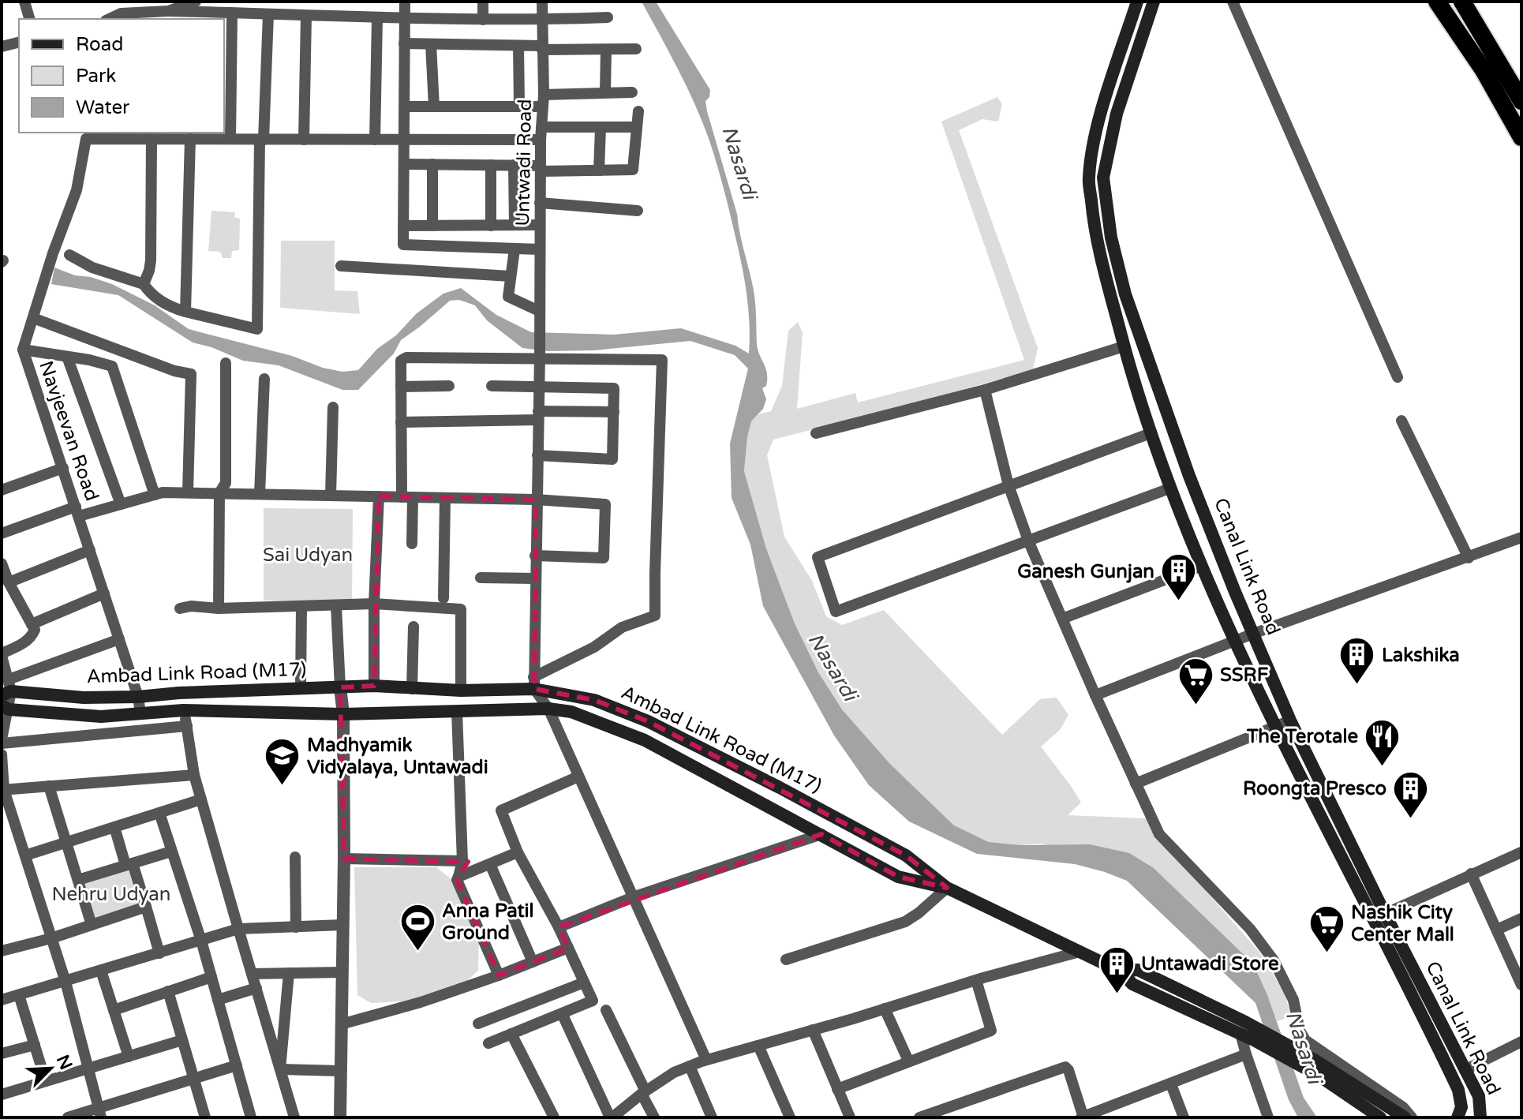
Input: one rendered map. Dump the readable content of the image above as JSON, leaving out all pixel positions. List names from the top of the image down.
{
  "streets": {
    "main road": ["Canal Link Road", "Ambad Link Road (M17)"],
    "street": ["Untwadi Road", "Navjeevan Road"]
  },
  "crossings": [
    ["Untwadi Road", "Navjeevan Road"],
    ["Untwadi Road", "Ambad Link Road (M17)"],
    ["Navjeevan Road", "Ambad Link Road (M17)"]
  ],
  "water": ["Nasardi"],
  "parks": ["Sai Udyan", "Nehru Udyan"],
  "places": {
    "building": [
      "Ganesh Gunjan",
      "Lakshika",
      "Roongta Presco",
      "Untawadi Store"
    ],
    "supermarket": ["SSRF", "Nashik City Center Mall"],
    "restaurant": ["The Terotale"],
    "school or university": ["Madhyamik Vidyalaya, Untawadi"],
    "sports": ["Anna Patil Ground"]
  },
  "legend": ["Road", "Park", "Water"],
  "north": "top right"
}
